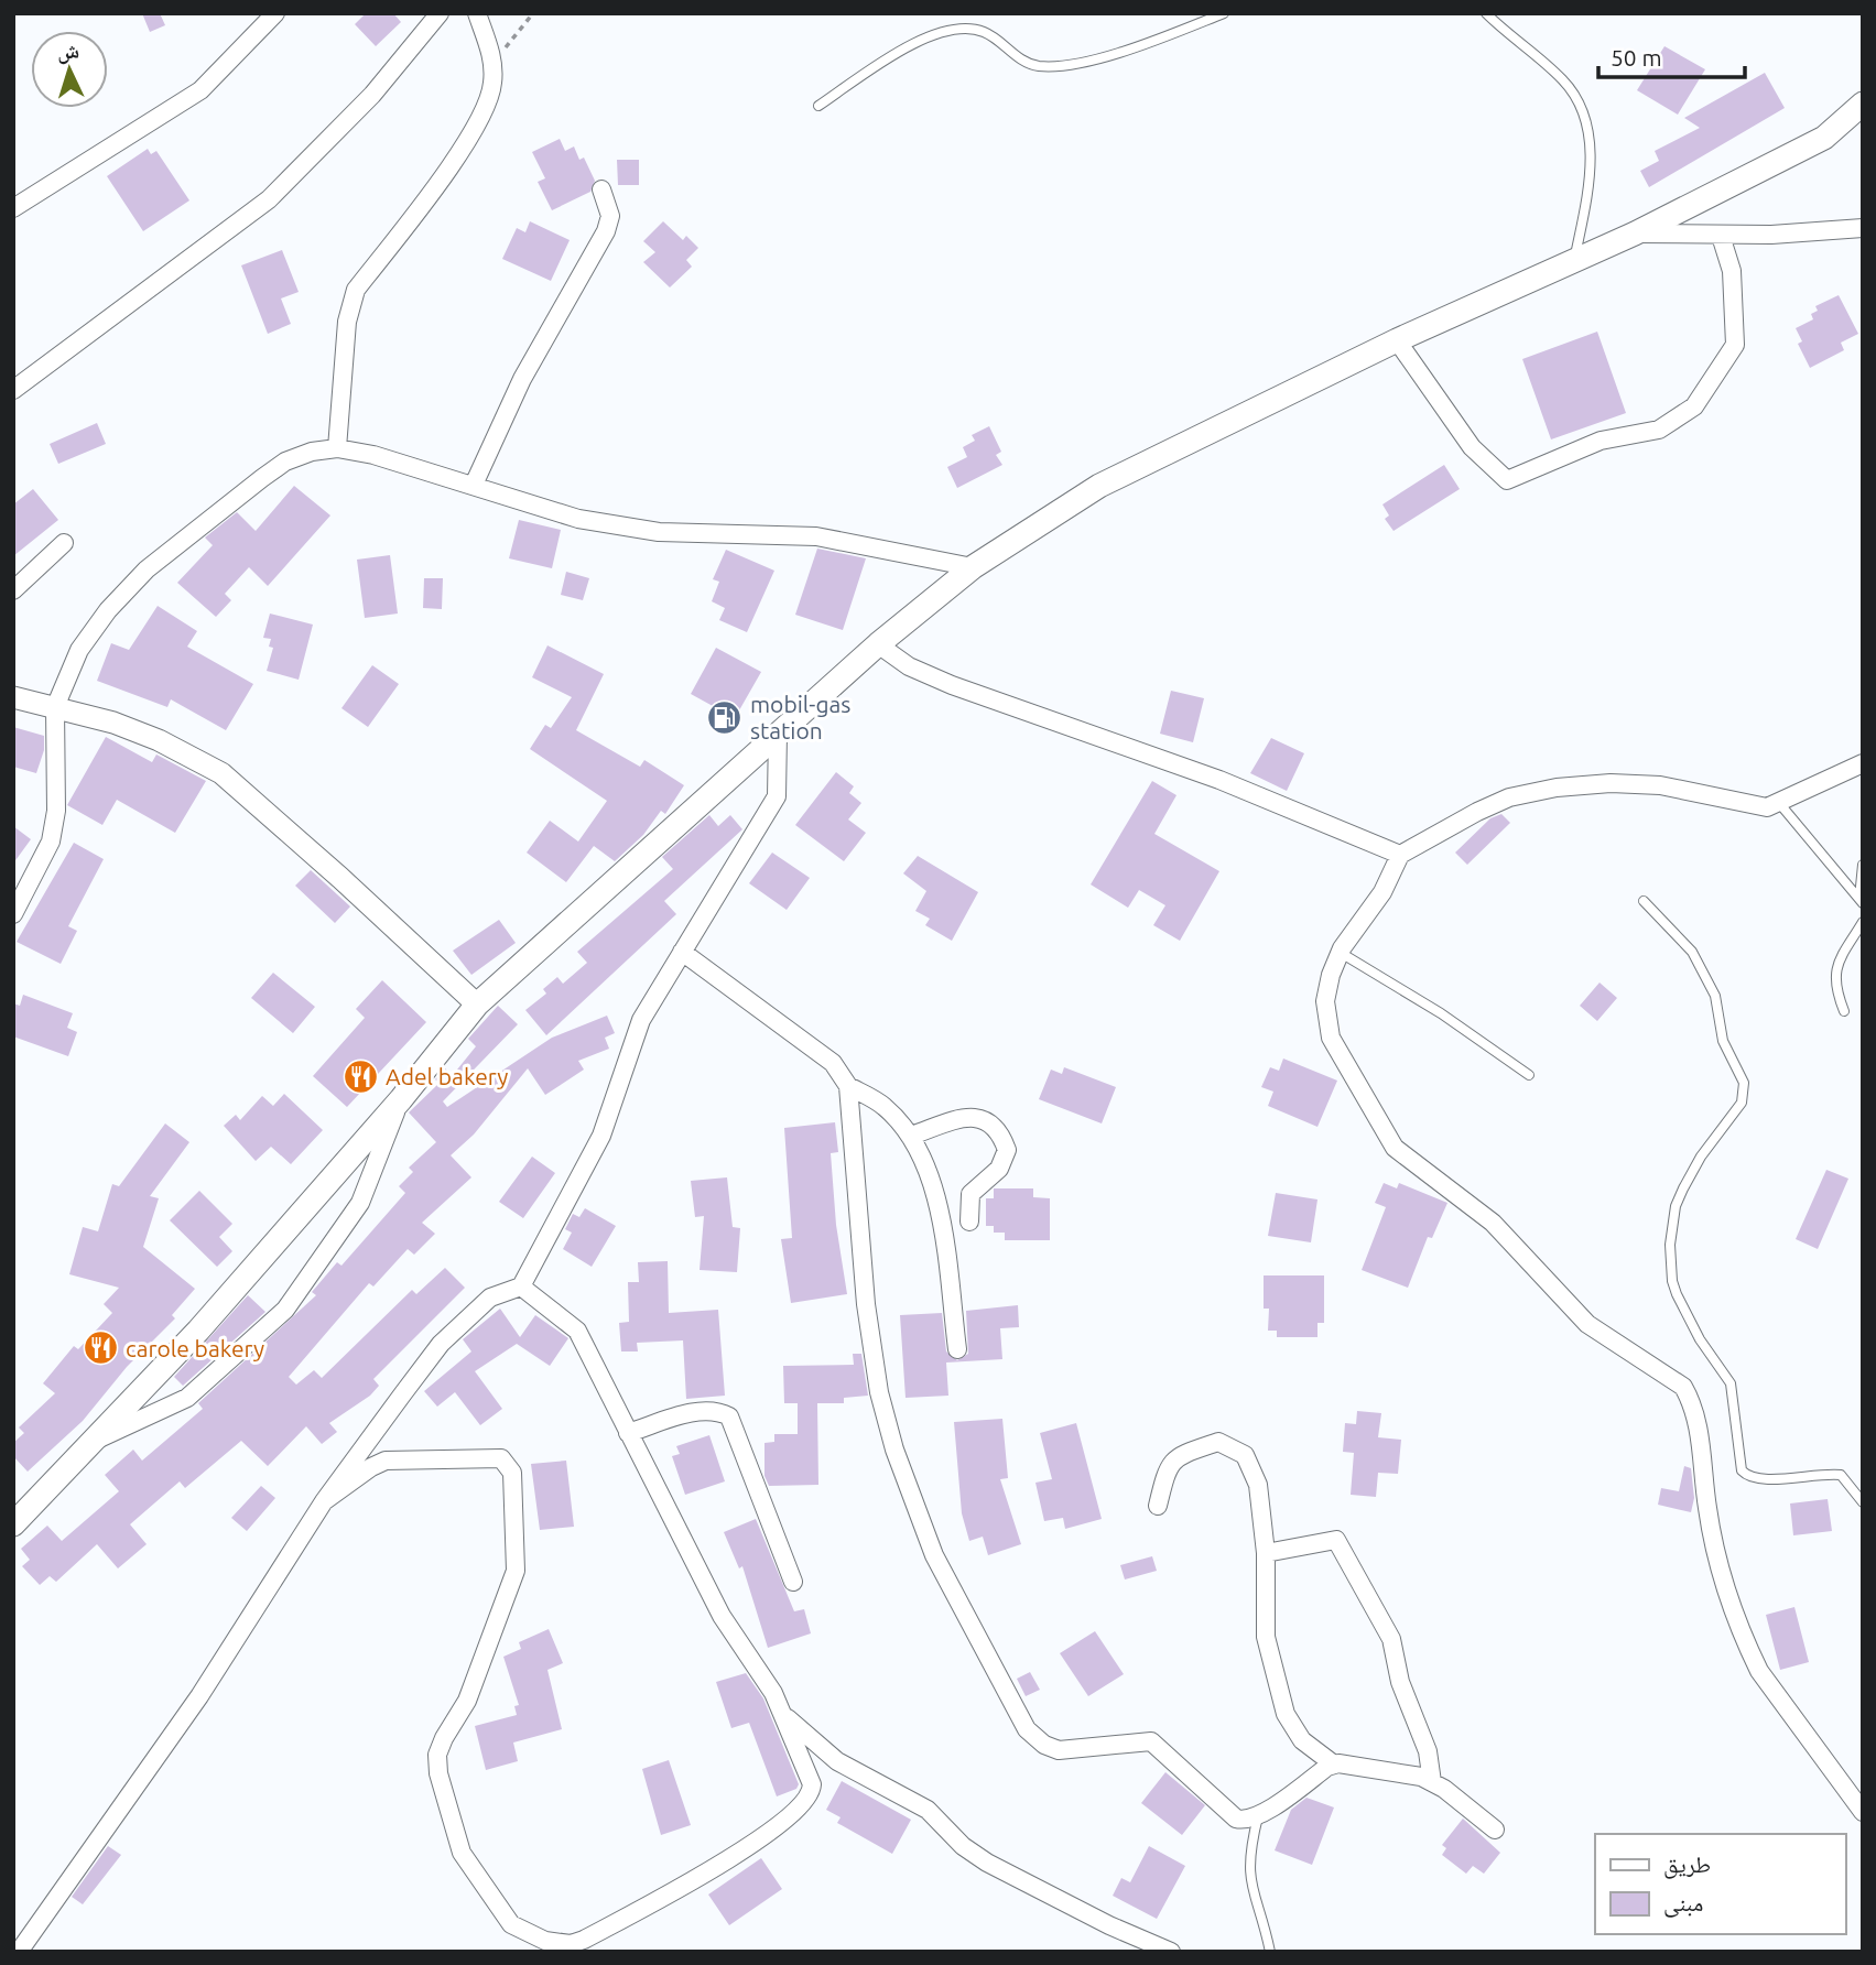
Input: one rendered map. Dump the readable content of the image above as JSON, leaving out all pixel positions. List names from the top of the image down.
{
  "places": {
    "fuel station": ["mobil-gas station"],
    "restaurant": ["Adel bakery", "carole bakery"]
  },
  "legend": ["طريق", "مبنى"],
  "scale_bar": "50 m",
  "north": "top"
}
